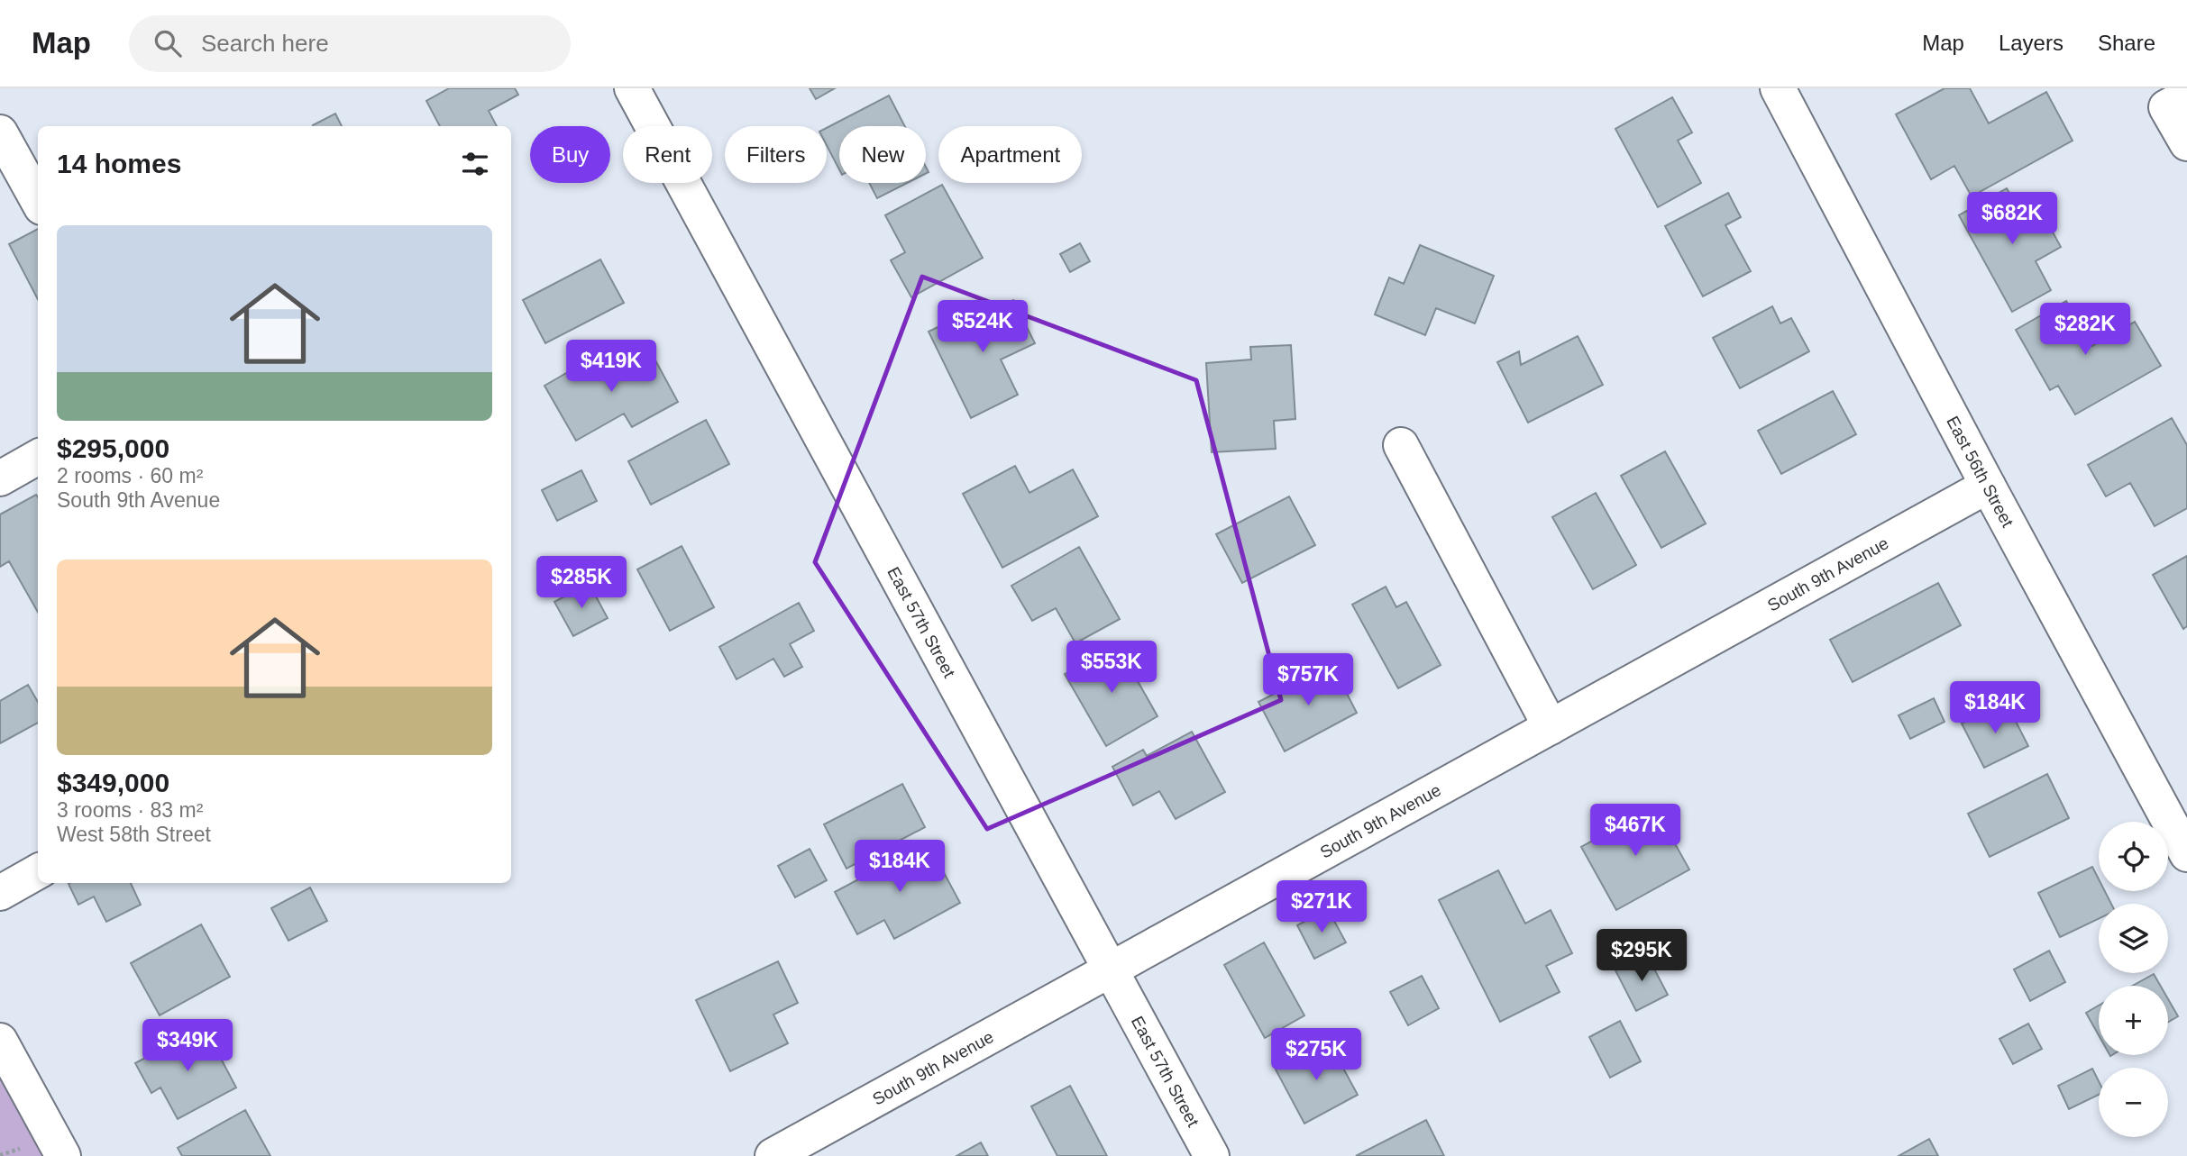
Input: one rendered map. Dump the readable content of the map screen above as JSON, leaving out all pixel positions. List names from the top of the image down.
{
  "streets": {
    "street": ["East 56th Street", "South 9th Avenue", "East 57th Street"]
  },
  "crossings": [
    ["East 56th Street", "South 9th Avenue"],
    ["South 9th Avenue", "East 57th Street"]
  ],
  "page": {
    "header": "Map",
    "search": "Search here",
    "nav": ["Map", "Layers", "Share"],
    "chip": [
      "Buy",
      "Rent",
      "Filters",
      "New",
      "Apartment"
    ],
    "heading": "14 homes",
    "price": [
      "$682K",
      "$524K",
      "$282K",
      "$419K",
      "$285K",
      "$553K",
      "$757K",
      "$184K",
      "$467K",
      "$184K",
      "$271K",
      "$295K",
      "$349K",
      "$275K"
    ],
    "list": [
      {
        "name": "$295,000",
        "note": "2 rooms · 60 m² · South 9th Avenue"
      },
      {
        "name": "$349,000",
        "note": "3 rooms · 83 m² · West 58th Street"
      }
    ],
    "map_buttons": ["+", "−"]
  }
}
